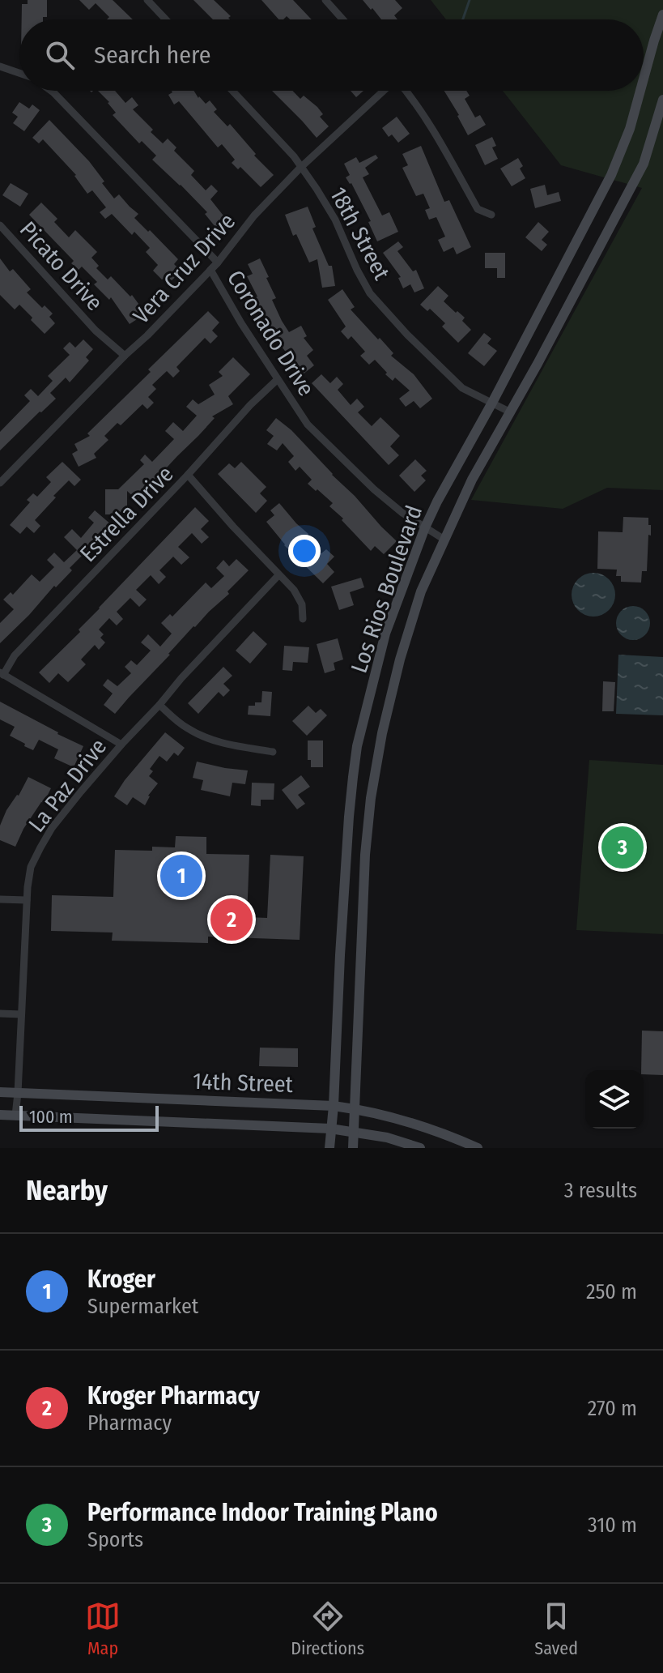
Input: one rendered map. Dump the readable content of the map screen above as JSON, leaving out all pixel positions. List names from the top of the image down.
{
  "streets": {
    "main road": ["Los Rios Boulevard", "14th Street"],
    "street": [
      "18th Street",
      "Picato Drive",
      "Vera Cruz Drive",
      "Coronado Drive",
      "Estrella Drive",
      "La Paz Drive"
    ]
  },
  "crossings": [
    ["18th Street", "Vera Cruz Drive"],
    ["18th Street", "Los Rios Boulevard"],
    ["Picato Drive", "Vera Cruz Drive"],
    ["Vera Cruz Drive", "Coronado Drive"],
    ["Coronado Drive", "Estrella Drive"],
    ["Coronado Drive", "Los Rios Boulevard"],
    ["Los Rios Boulevard", "14th Street"],
    ["La Paz Drive", "14th Street"]
  ],
  "scale_bar": "100 m",
  "page": {
    "search": "Search here",
    "pins": ["3", "1", "2"],
    "scale": "100 m",
    "heading": ["Nearby", "3 results"],
    "list": [
      {
        "mark": "1",
        "name": "Kroger",
        "note": "Supermarket",
        "value": "250 m"
      },
      {
        "mark": "2",
        "name": "Kroger Pharmacy",
        "note": "Pharmacy",
        "value": "270 m"
      },
      {
        "mark": "3",
        "name": "Performance Indoor Training Plano",
        "note": "Sports",
        "value": "310 m"
      }
    ],
    "nav": ["Map", "Directions", "Saved"]
  }
}
